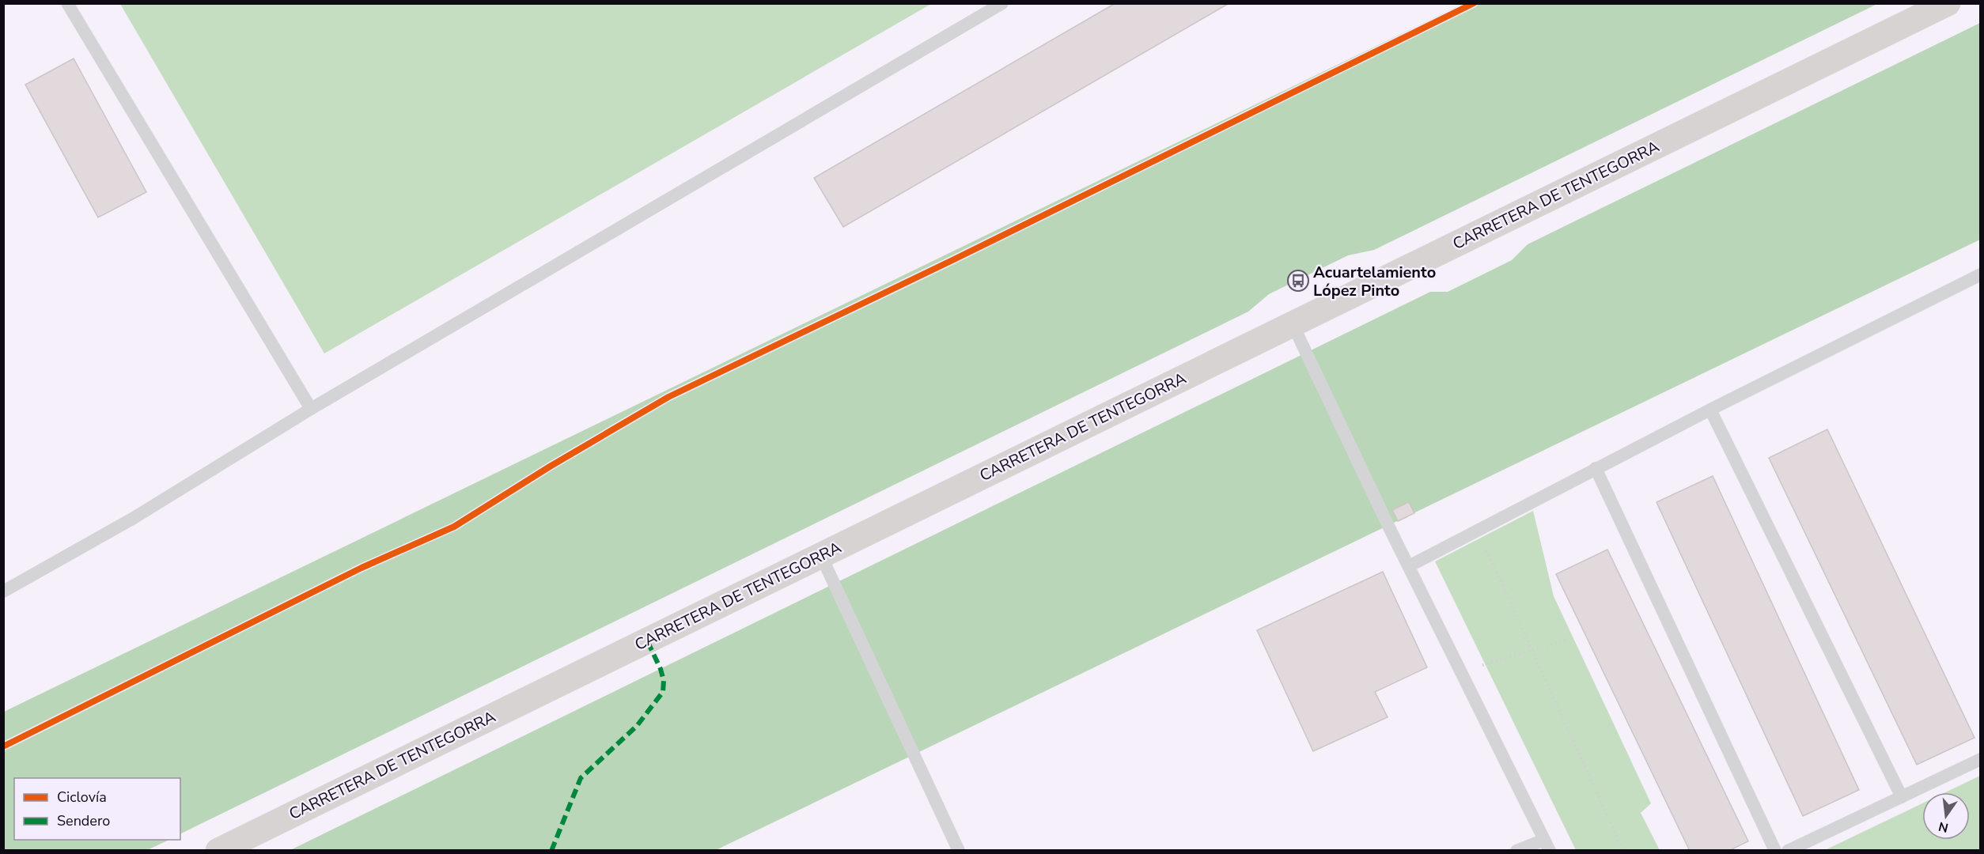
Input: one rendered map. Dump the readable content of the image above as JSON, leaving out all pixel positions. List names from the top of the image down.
{
  "streets": {
    "main road": ["CARRETERA DE TENTEGORRA"]
  },
  "places": {
    "bus stop": ["Acuartelamiento López Pinto"]
  },
  "legend": ["Ciclovía", "Sendero"],
  "north": "bottom"
}
